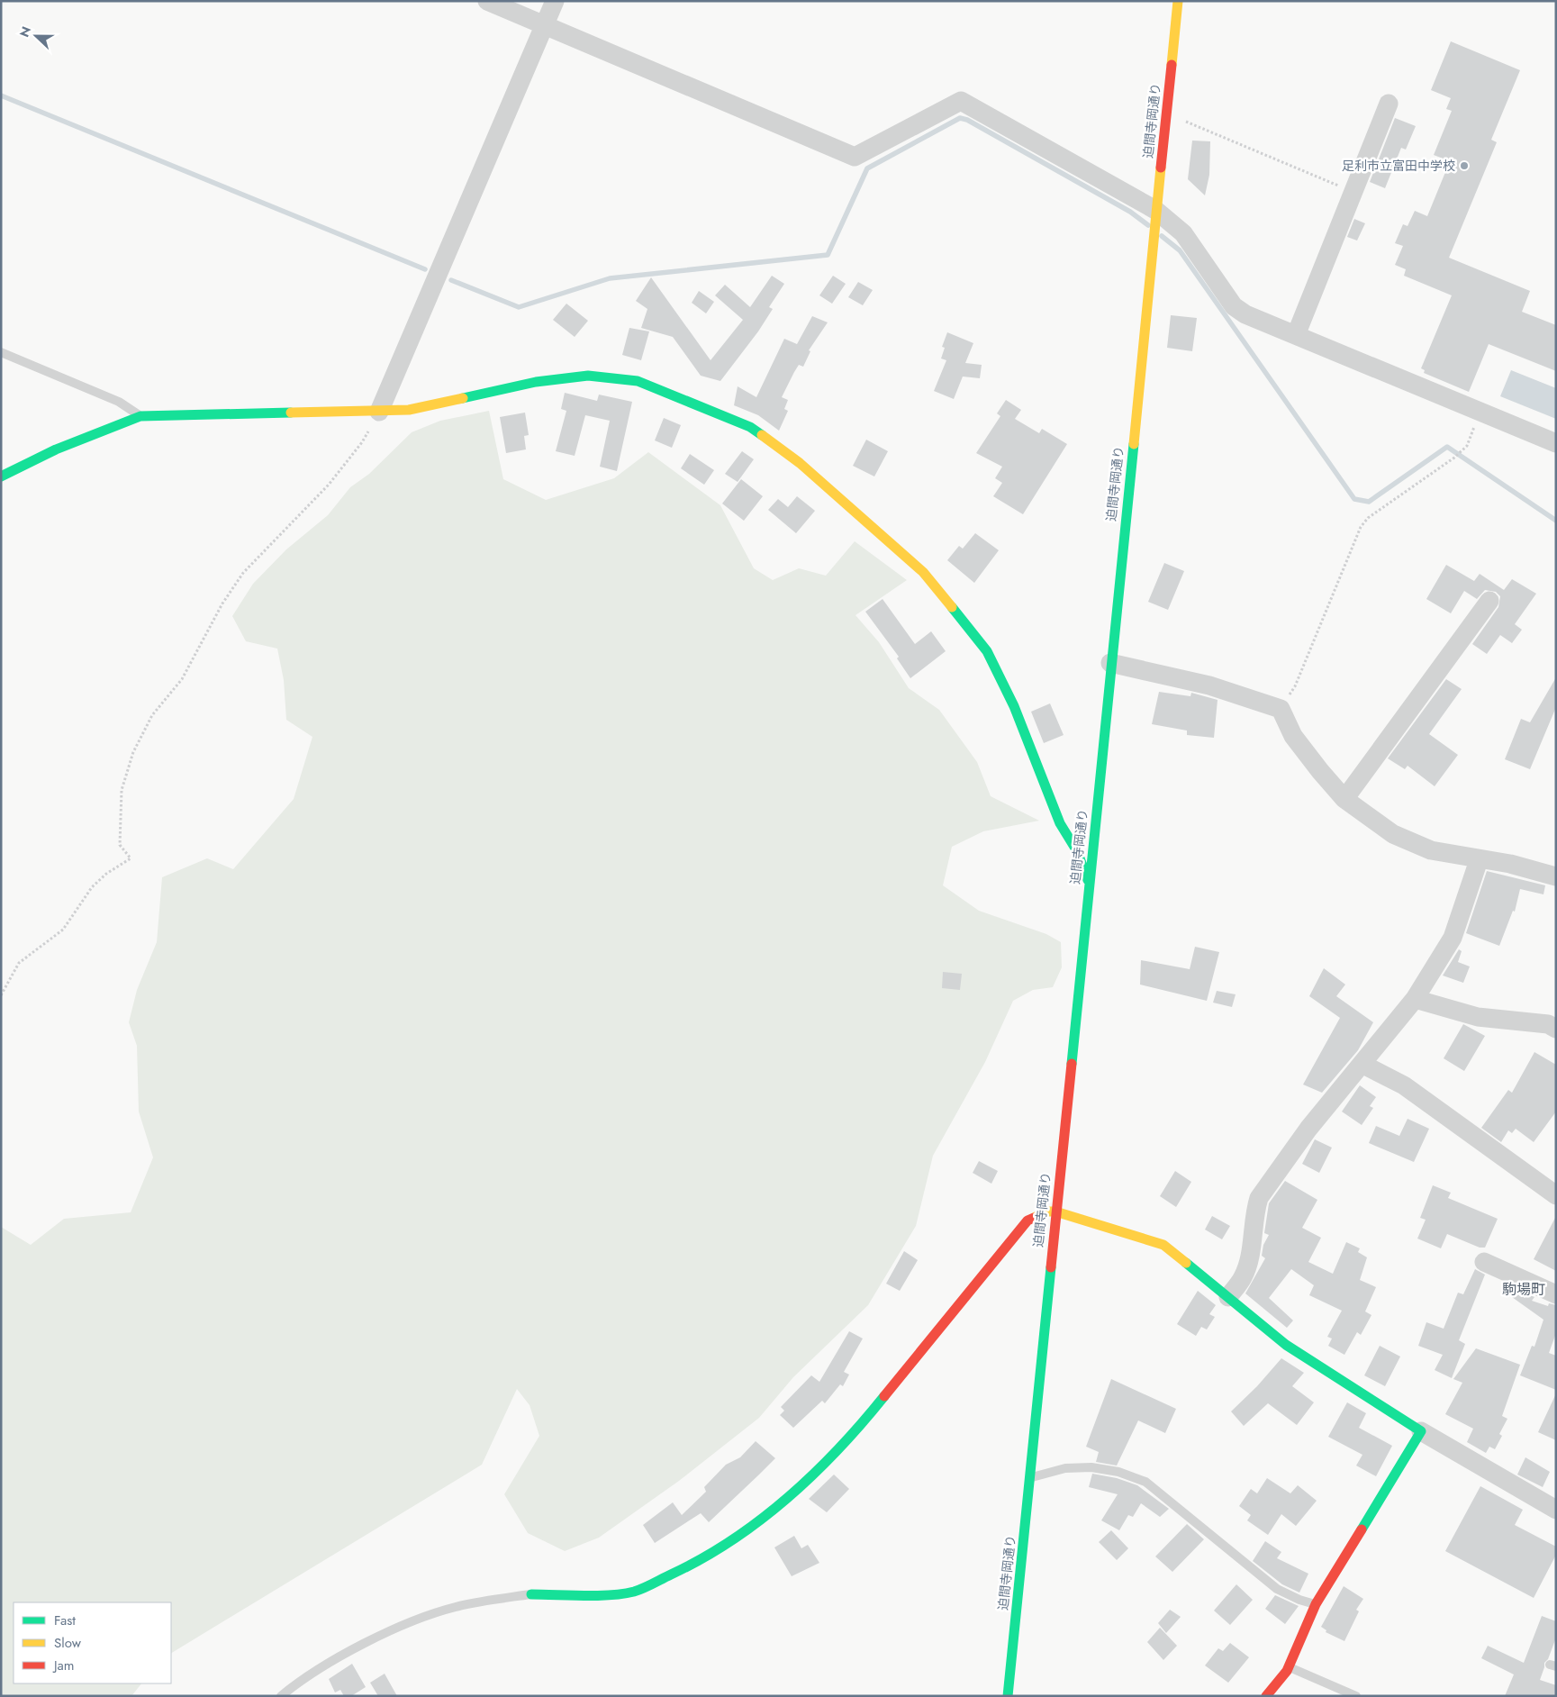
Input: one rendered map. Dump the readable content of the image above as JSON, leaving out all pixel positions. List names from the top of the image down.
{
  "streets": {
    "street": ["迫間寺岡通り"]
  },
  "districts": ["駒場町"],
  "places": ["足利市立富田中学校"],
  "legend": ["Fast", "Slow", "Jam"],
  "north": "left"
}
